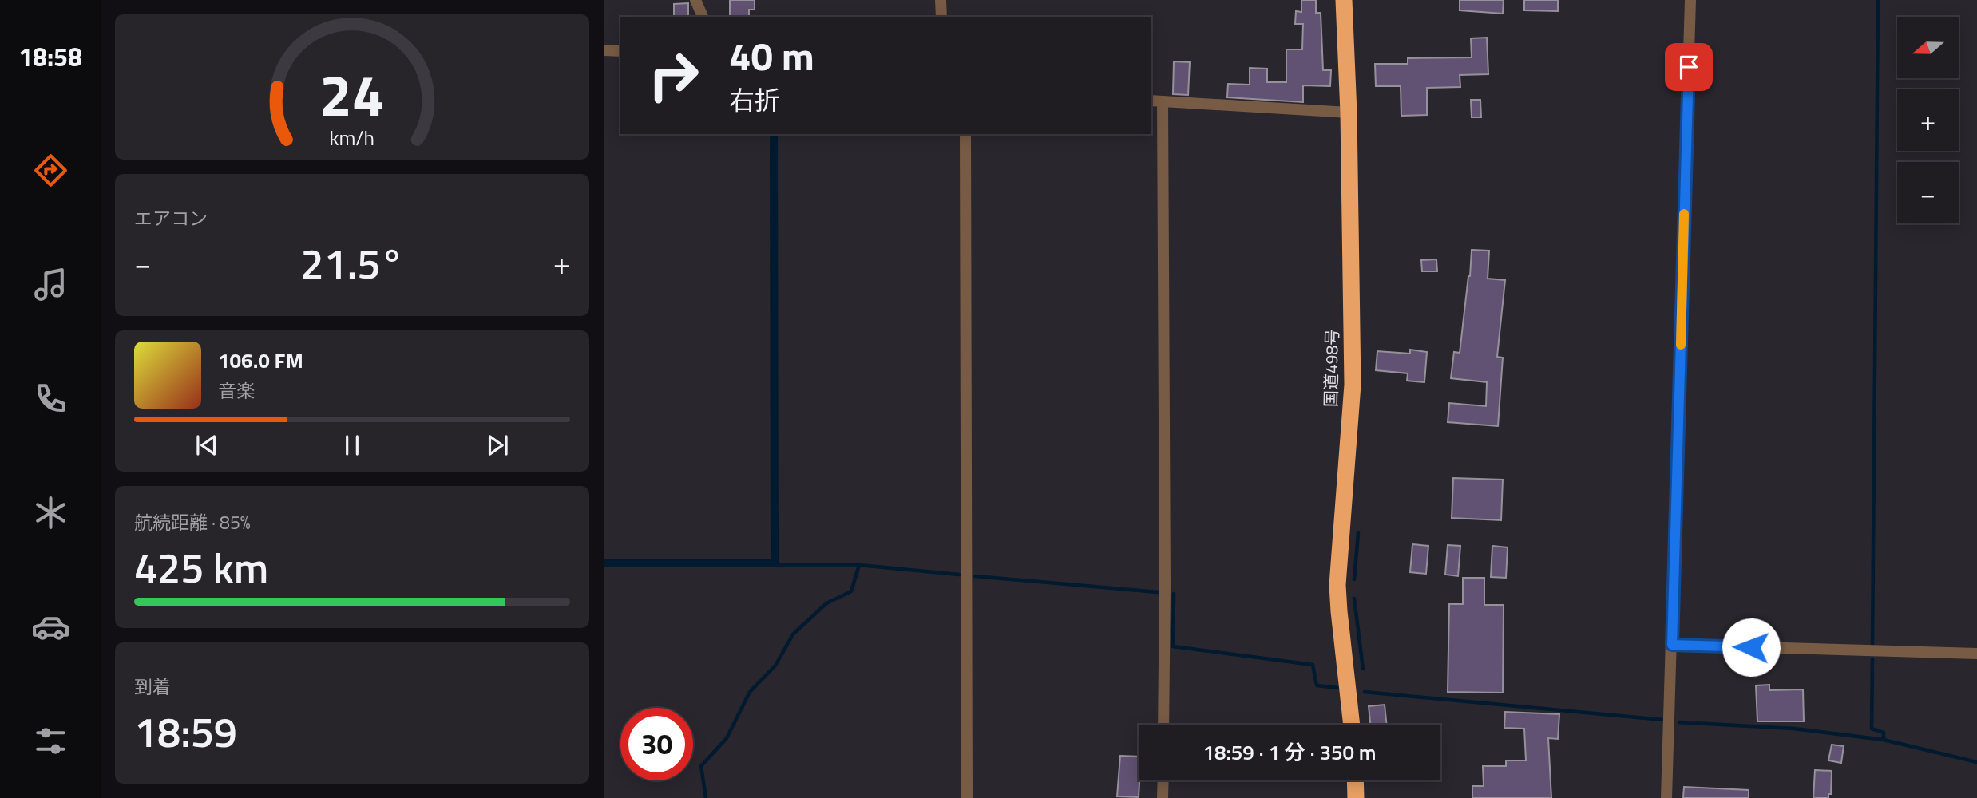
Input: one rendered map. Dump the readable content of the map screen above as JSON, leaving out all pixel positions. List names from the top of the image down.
{
  "streets": {
    "highway": ["国道498号"]
  },
  "north": "left",
  "page": {
    "tabs": "18:58",
    "map_buttons": ["+", "−"],
    "turn": ["40 m", "右折"],
    "tile": [
      "エアコン",
      ["航続距離 · 85%", "425 km"],
      ["到着", "18:59"]
    ],
    "heat": ["−", "21.5°", "+"],
    "song": ["106.0 FM", "音楽"],
    "limit": "30",
    "trip": "18:59 · 1 分 · 350 m",
    "gauge": ["24", "km/h"]
  }
}
